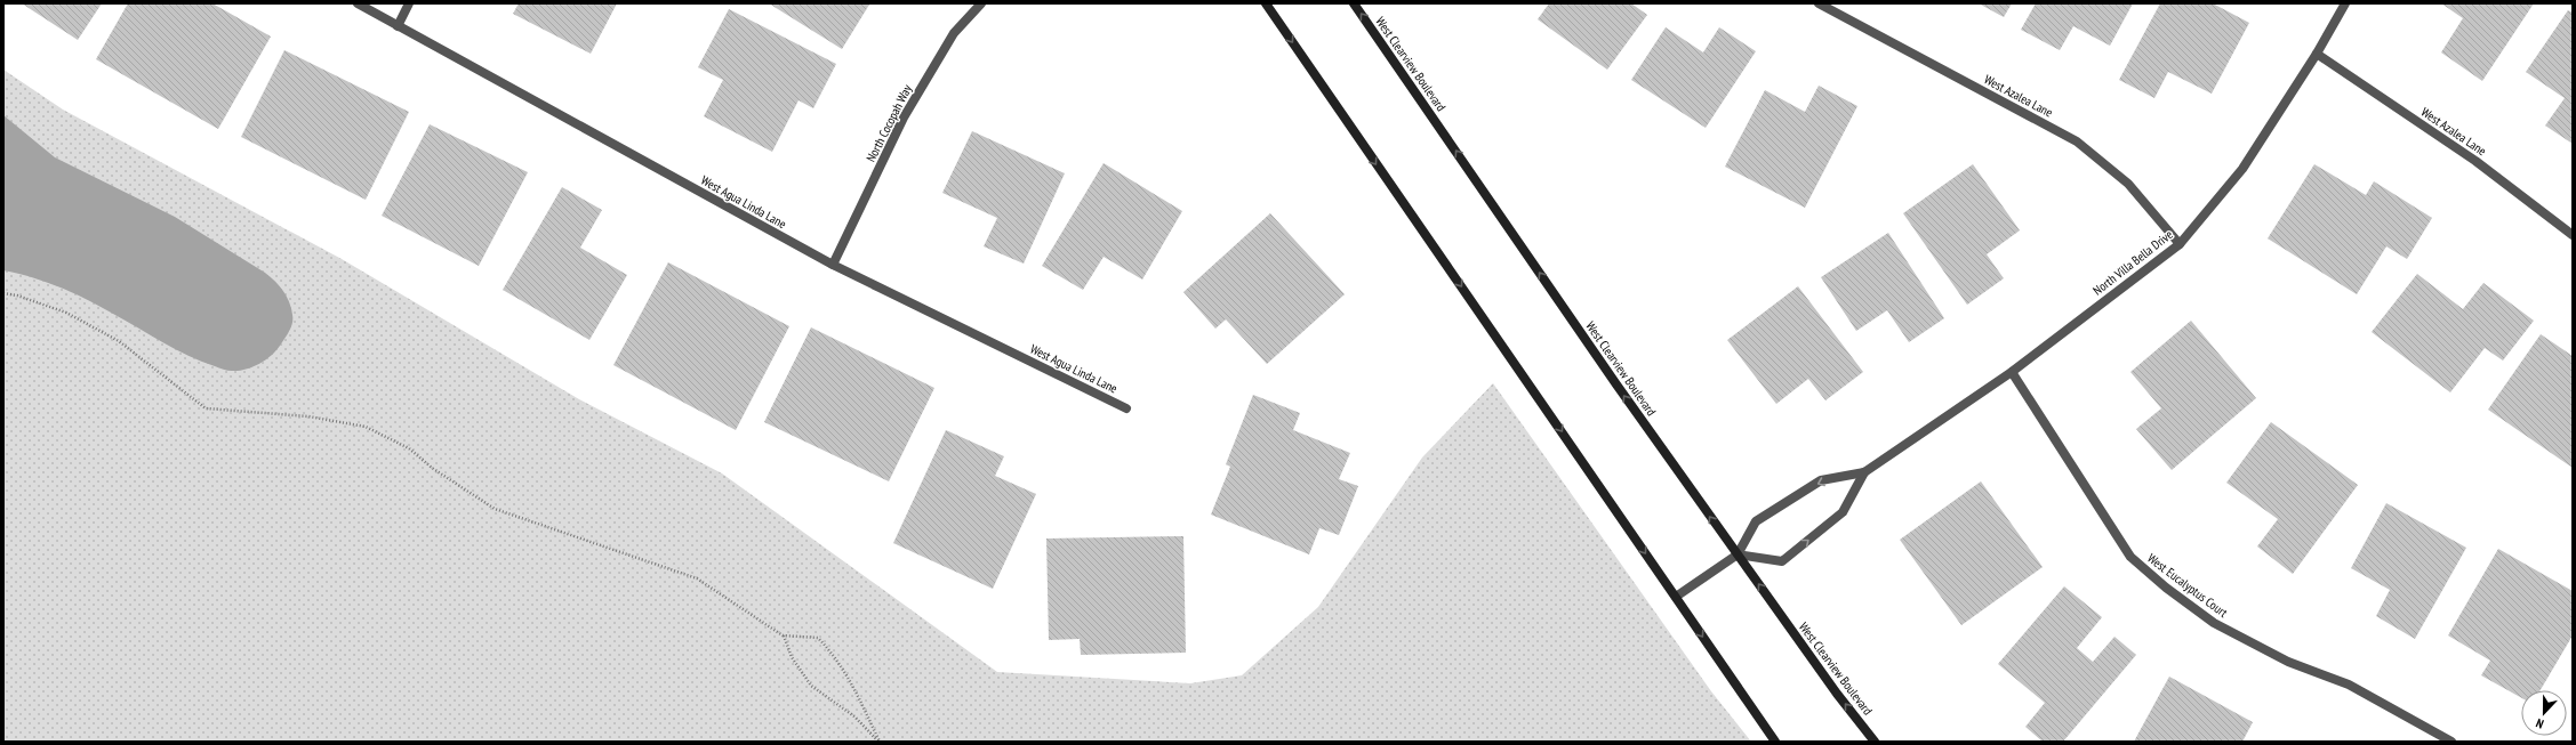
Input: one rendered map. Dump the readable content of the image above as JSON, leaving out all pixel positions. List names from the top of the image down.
{
  "streets": {
    "street": [
      "West Clearview Boulevard",
      "West Azalea Lane",
      "North Cocopah Way",
      "West Agua Linda Lane",
      "North Villa Bella Drive",
      "West Eucalyptus Court"
    ]
  },
  "crossings": [
    ["West Clearview Boulevard", "North Villa Bella Drive"],
    ["West Azalea Lane", "North Villa Bella Drive"],
    ["North Cocopah Way", "West Agua Linda Lane"],
    ["North Villa Bella Drive", "West Eucalyptus Court"]
  ],
  "north": "bottom"
}
